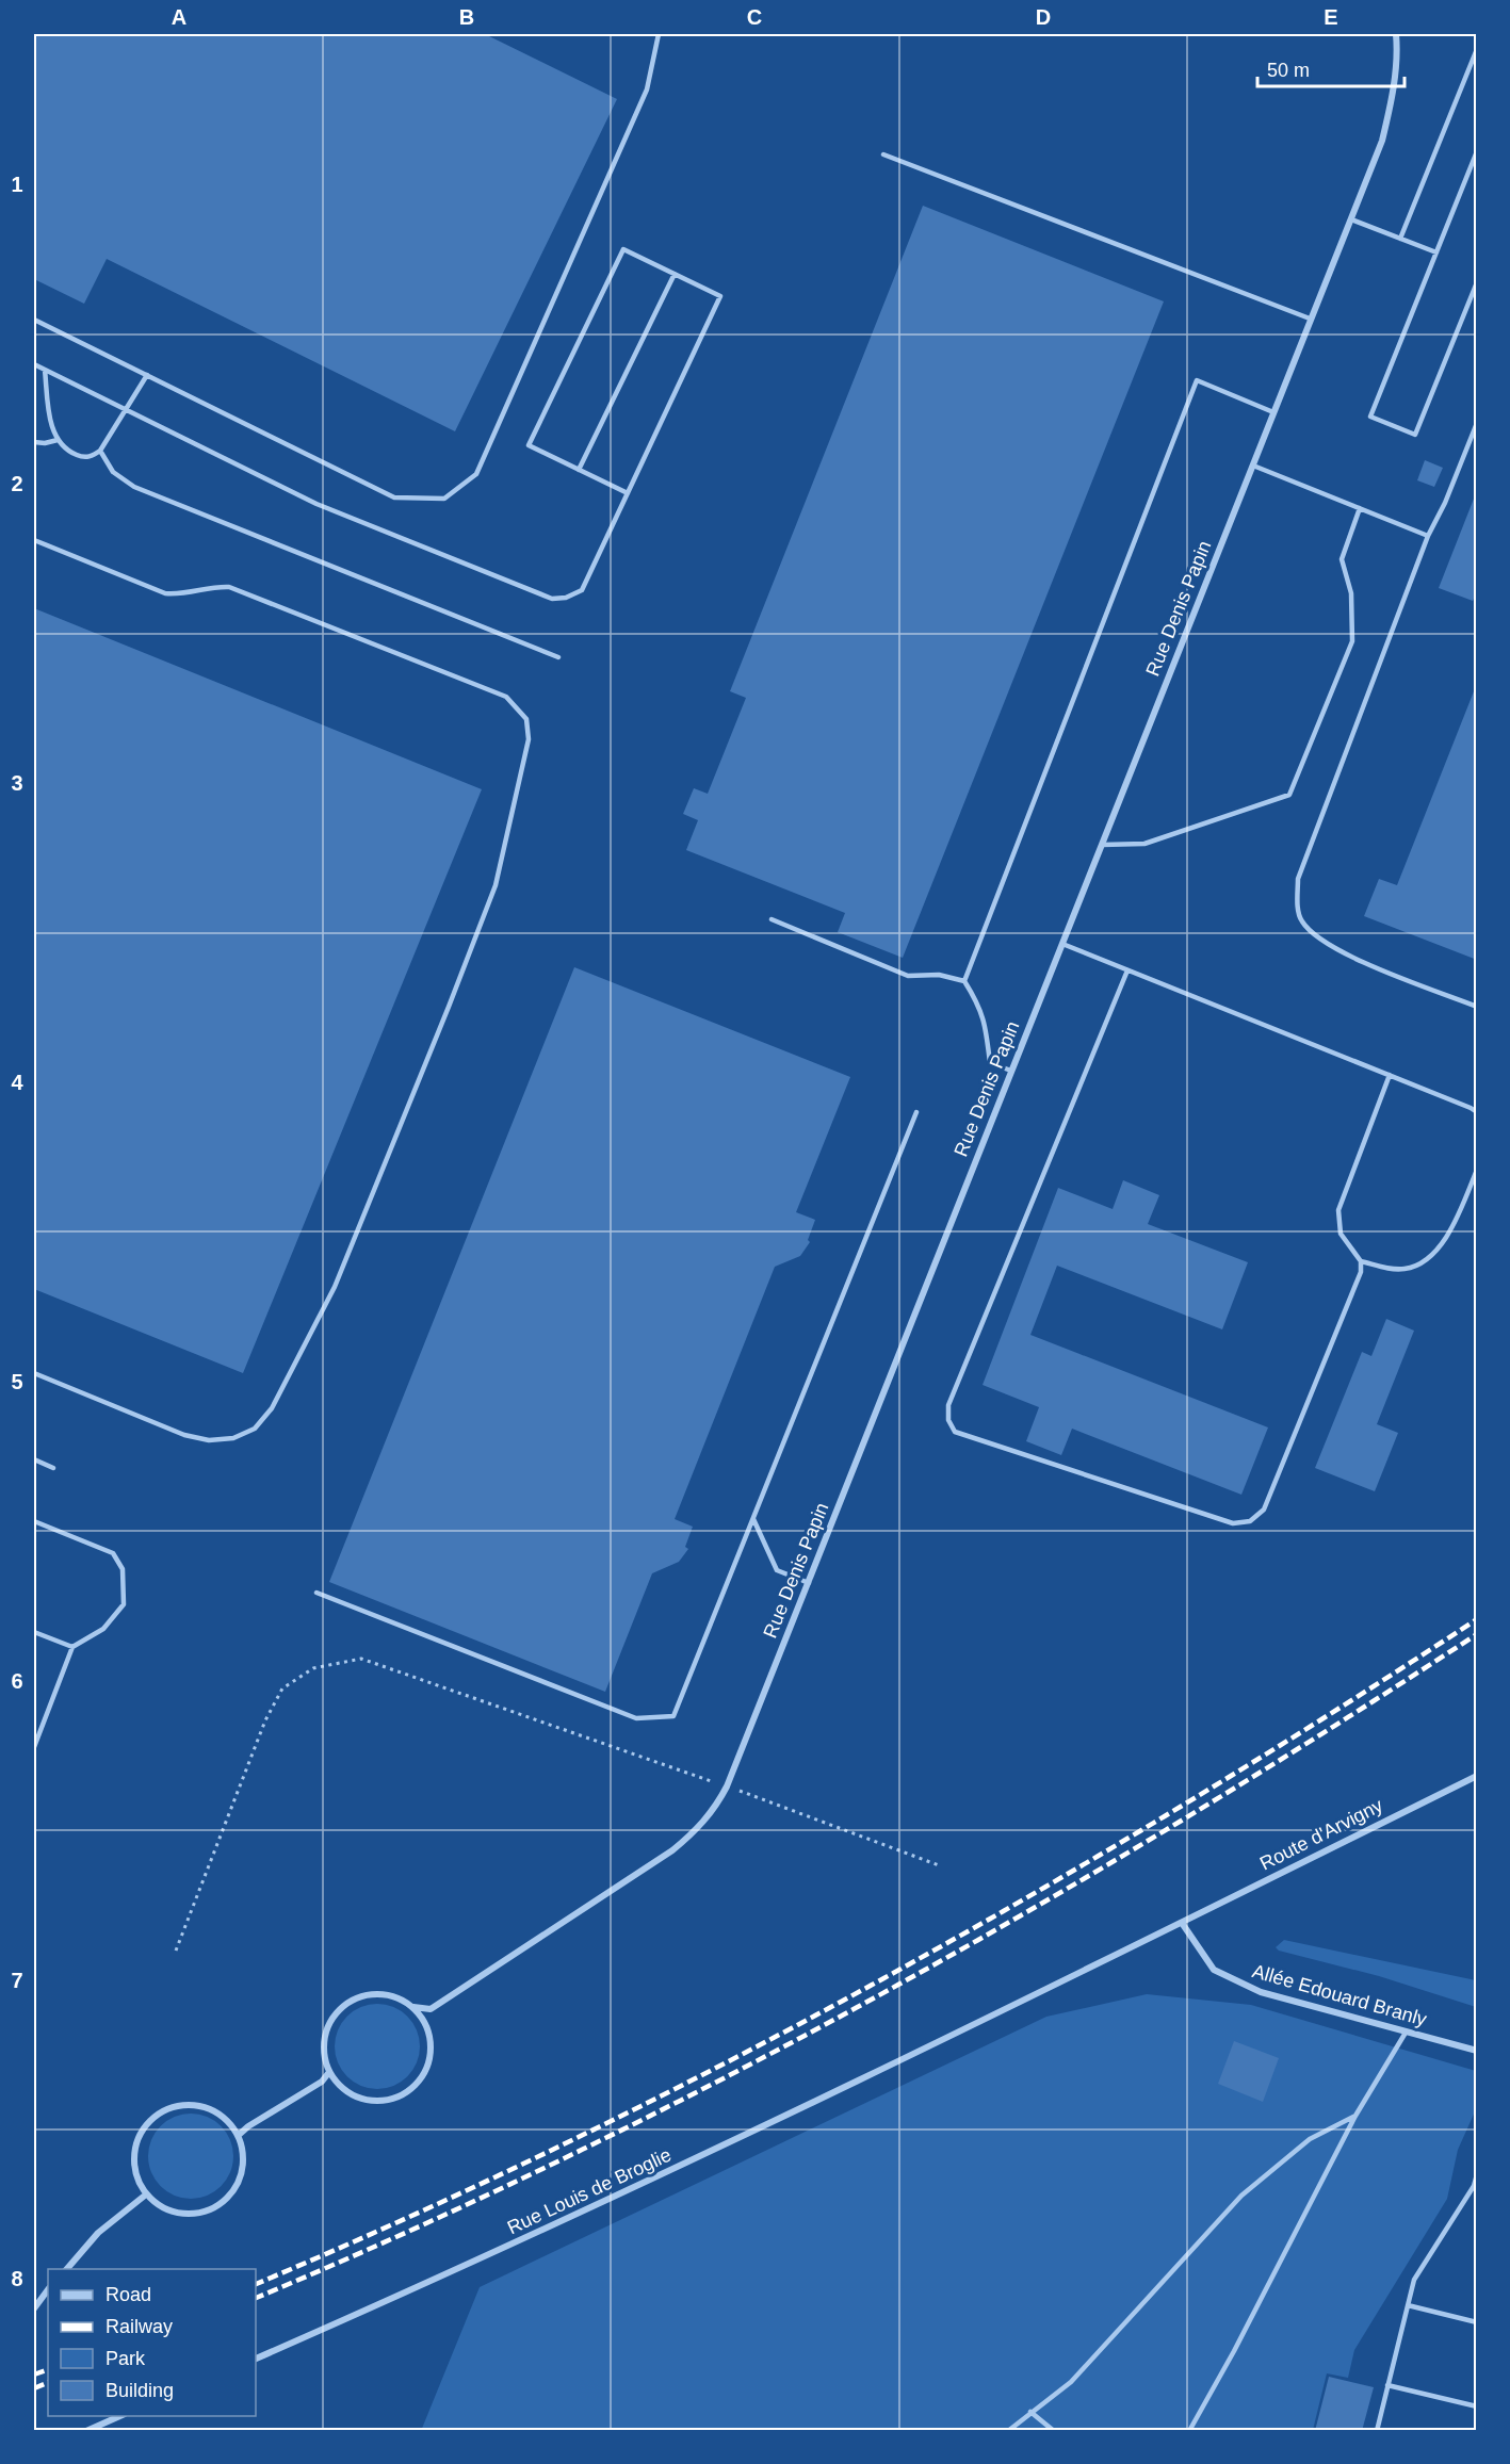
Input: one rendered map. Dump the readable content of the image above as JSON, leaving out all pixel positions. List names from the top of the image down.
{
  "streets": {
    "street": [
      "Rue Denis Papin",
      "Route d'Arvigny",
      "Allée Edouard Branly",
      "Rue Louis de Broglie"
    ]
  },
  "crossings": [
    ["Route d'Arvigny", "Allée Edouard Branly"],
    ["Route d'Arvigny", "Rue Louis de Broglie"]
  ],
  "legend": [
    "Road",
    "Railway",
    "Park",
    "Building"
  ],
  "scale_bar": "50 m",
  "grid": {
    "columns": [
      "A",
      "B",
      "C",
      "D",
      "E"
    ],
    "rows": [
      "1",
      "2",
      "3",
      "4",
      "5",
      "6",
      "7",
      "8"
    ]
  }
}
